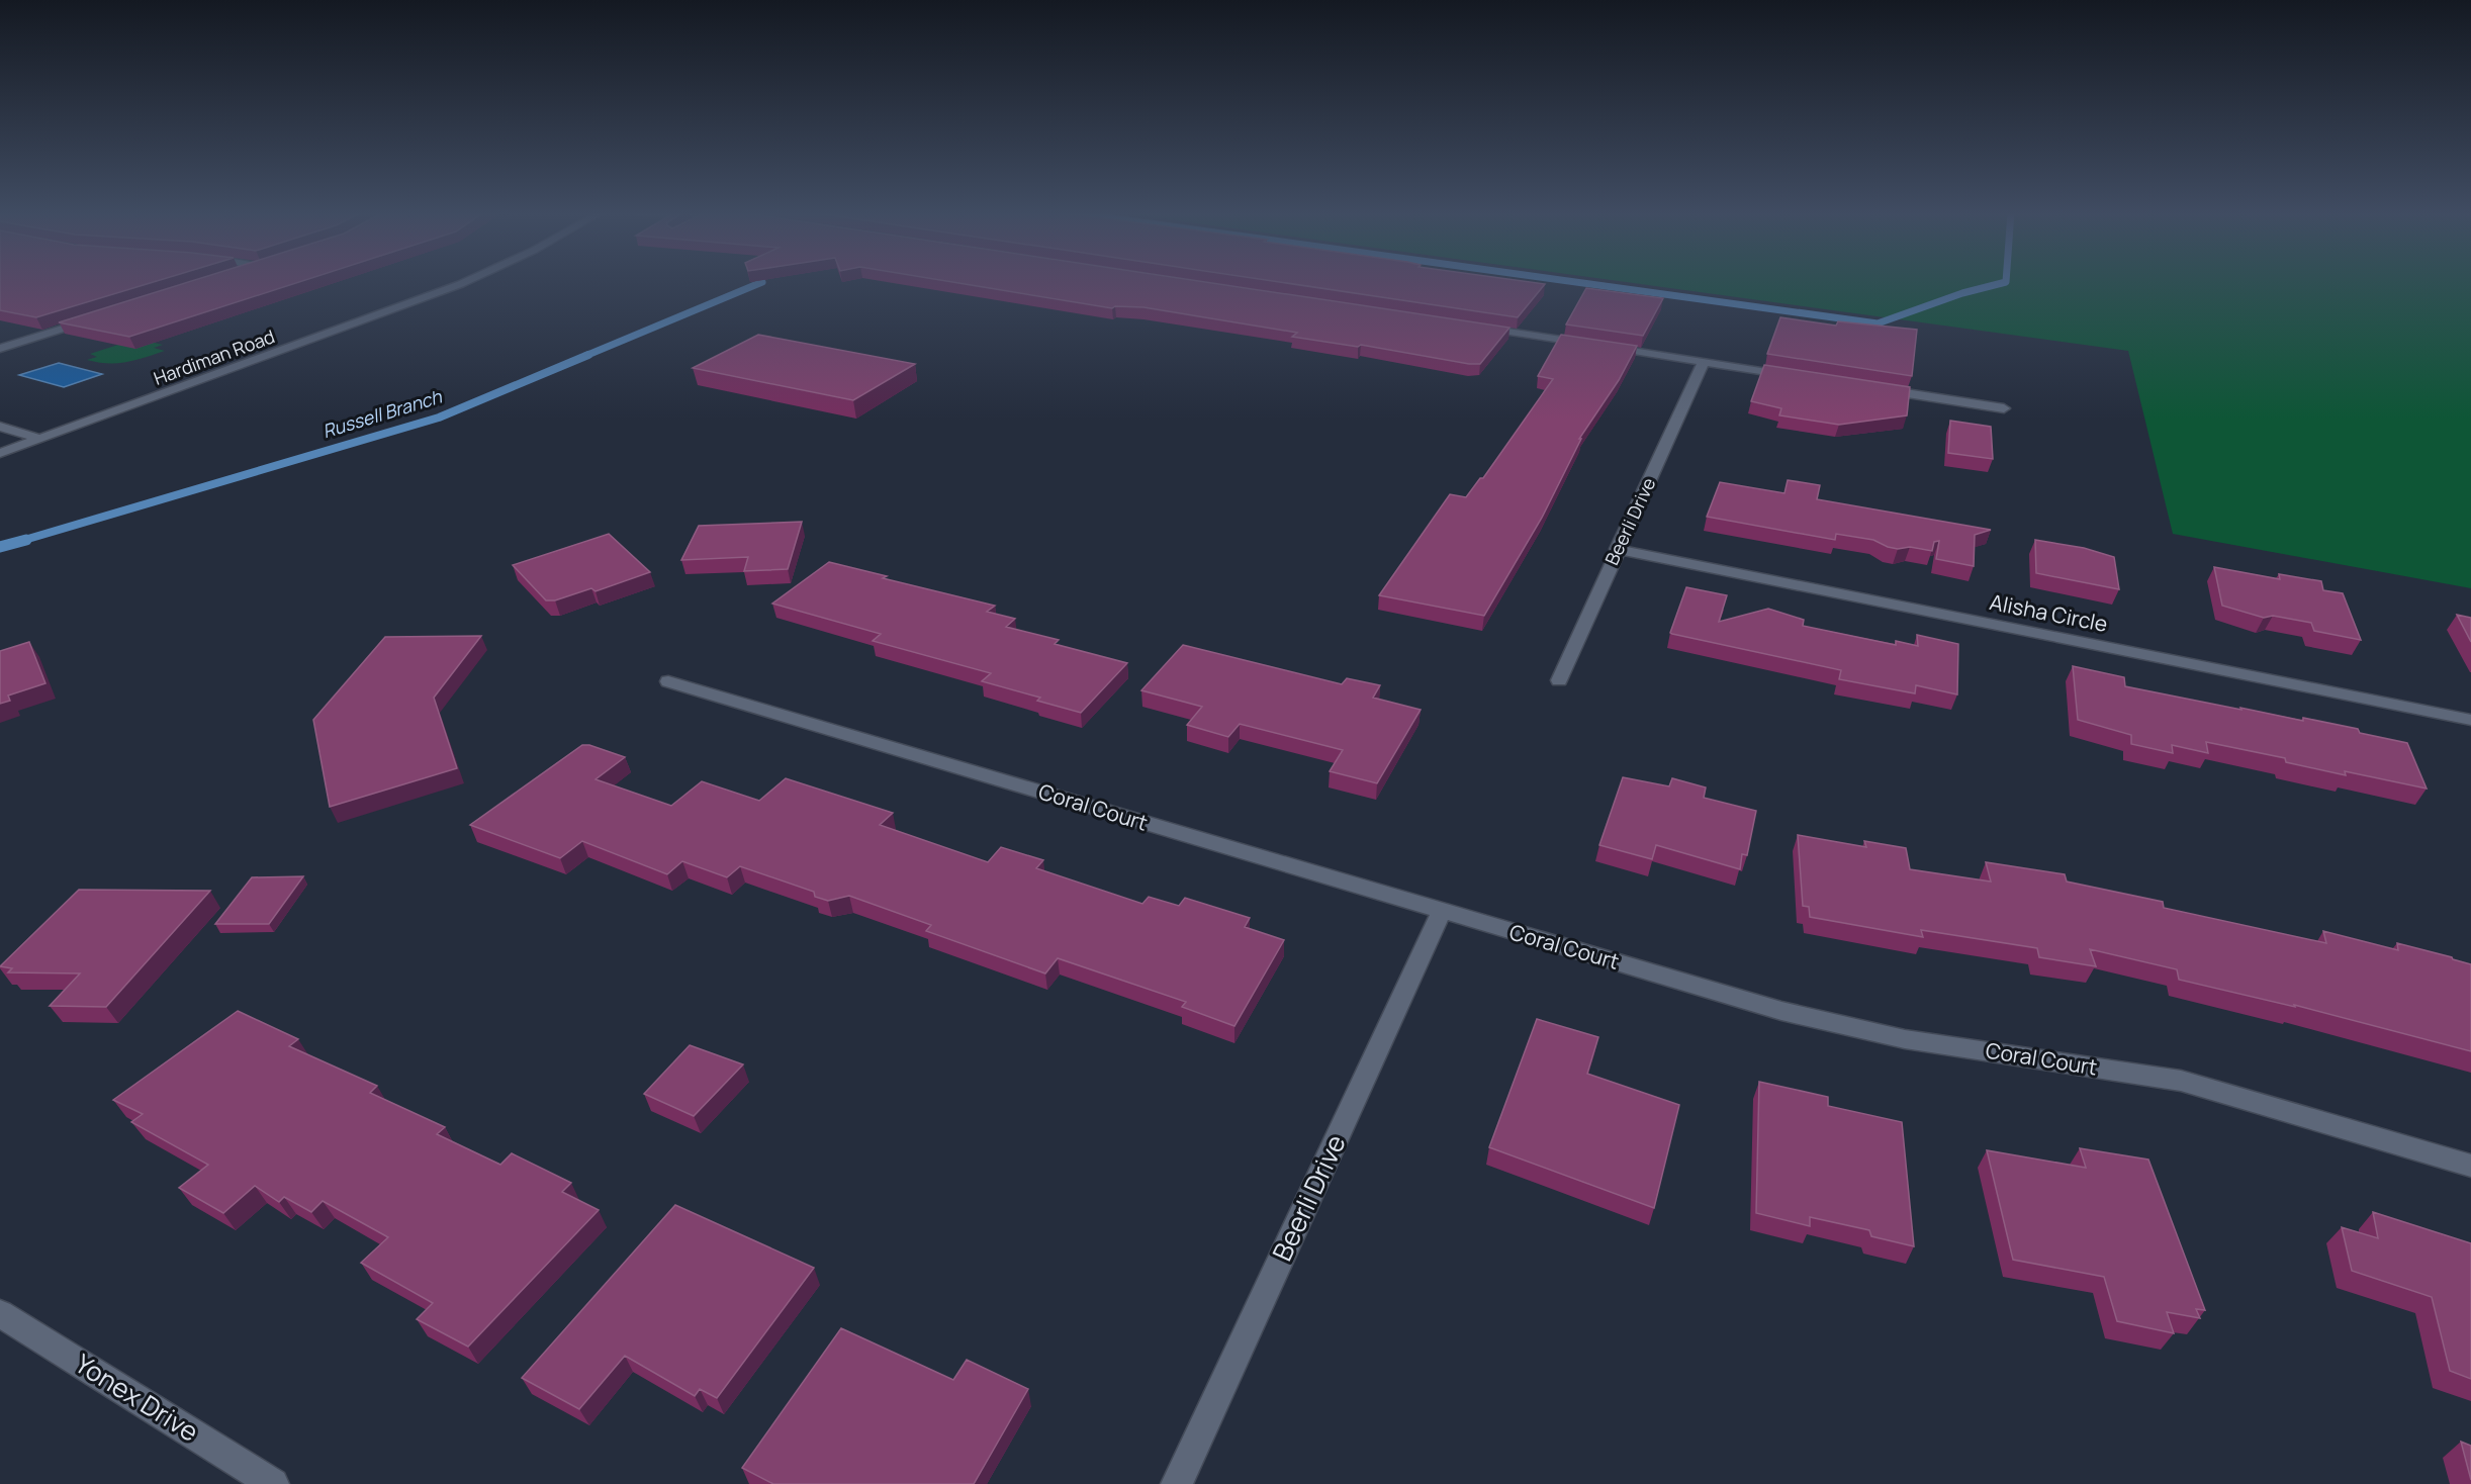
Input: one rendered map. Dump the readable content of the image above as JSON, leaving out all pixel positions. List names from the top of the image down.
{
  "streets": {
    "street": [
      "Hardiman Road",
      "Beerli Drive",
      "Alisha Circle",
      "Coral Court",
      "Yonex Drive"
    ]
  },
  "crossings": [
    ["Beerli Drive", "Alisha Circle"],
    ["Beerli Drive", "Coral Court"]
  ],
  "water": ["Russell Branch"]
}
